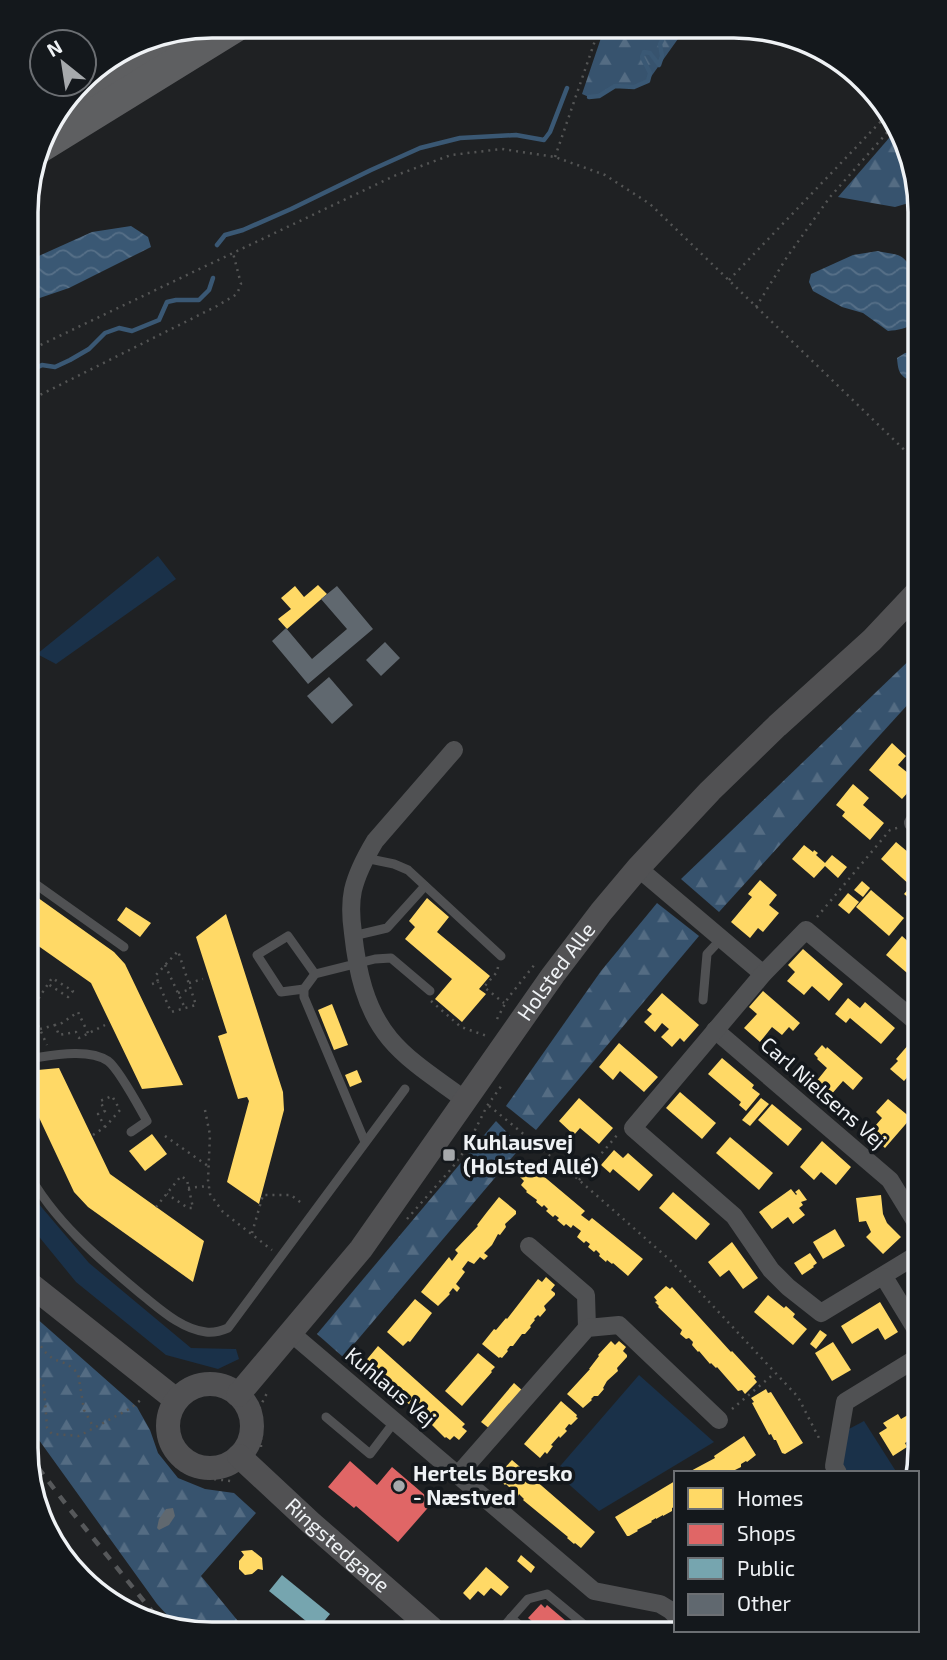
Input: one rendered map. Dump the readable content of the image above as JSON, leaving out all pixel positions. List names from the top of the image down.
{
  "streets": {
    "street": [
      "Holsted Alle",
      "Carl Nielsens Vej",
      "Kuhlaus Vej",
      "Ringstedgade"
    ]
  },
  "crossings": [
    ["Holsted Alle", "Kuhlaus Vej"],
    ["Holsted Alle", "Ringstedgade"]
  ],
  "places": {
    "transit": ["Kuhlausvej (Holsted Allé)"],
    "other": ["Hertels Boresko - Næstved"]
  },
  "legend": [
    "Homes",
    "Shops",
    "Public",
    "Other"
  ],
  "north": "top left"
}
